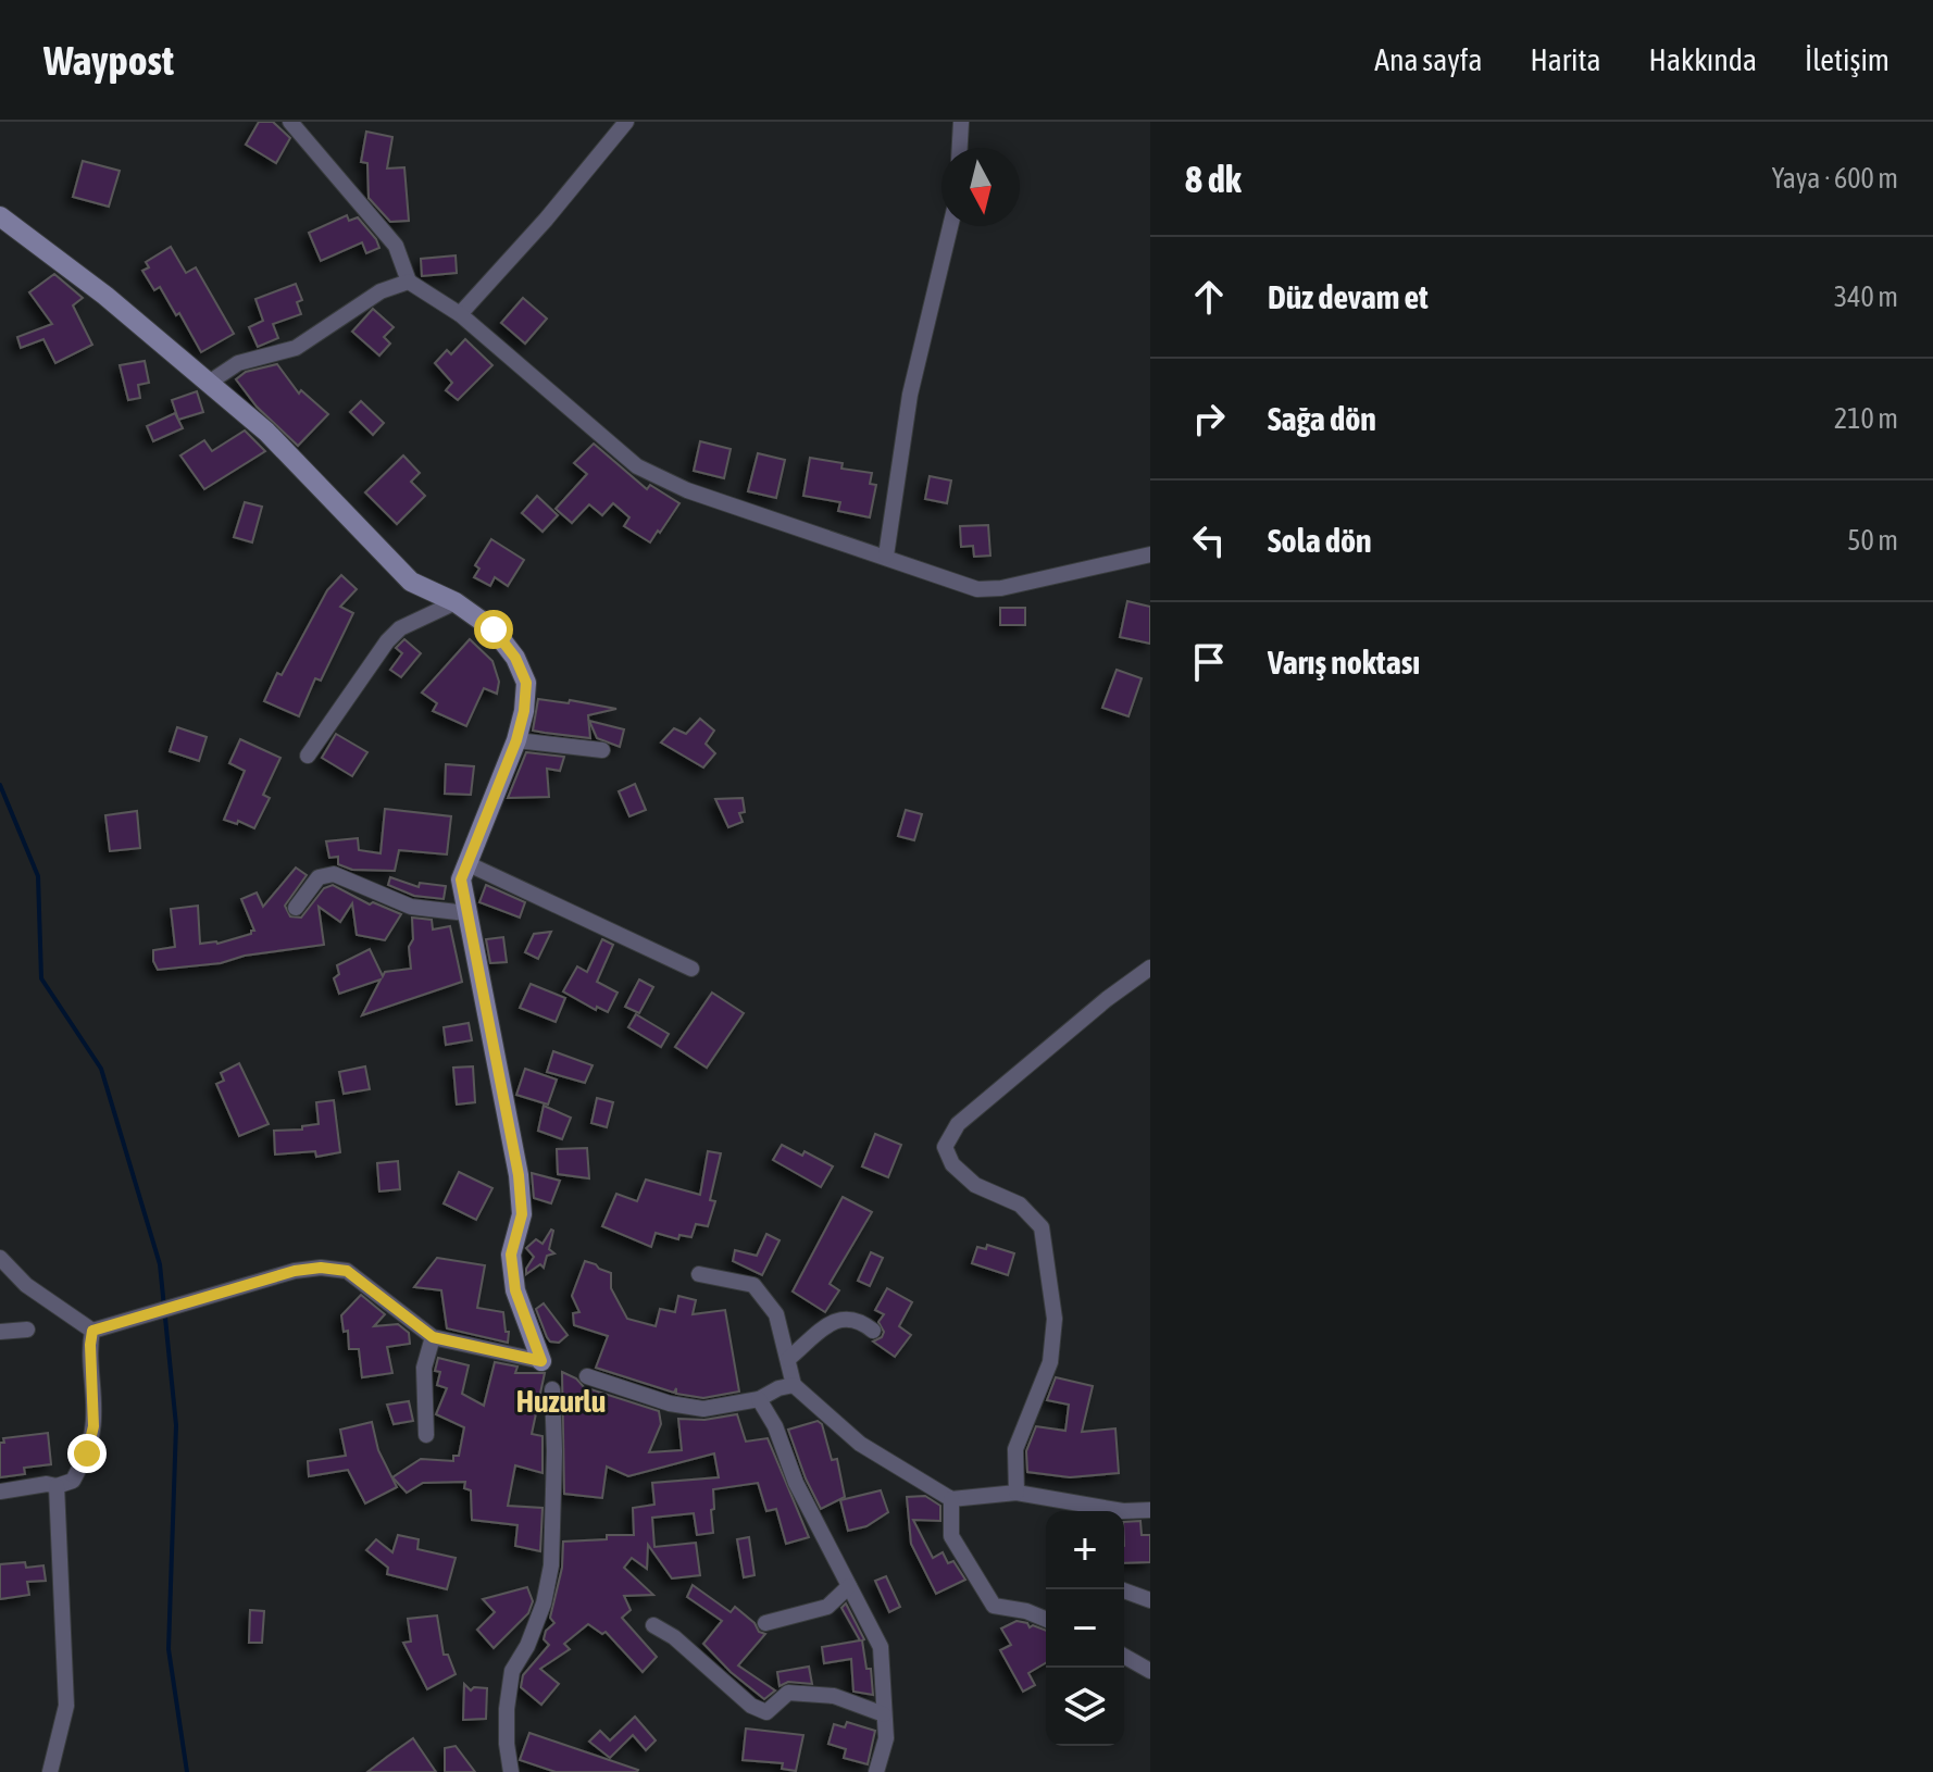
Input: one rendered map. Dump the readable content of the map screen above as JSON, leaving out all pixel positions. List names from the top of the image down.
{
  "districts": ["Huzurlu"],
  "north": "bottom",
  "page": {
    "header": "Waypost",
    "nav": [
      "Ana sayfa",
      "Harita",
      "Hakkında",
      "İletişim"
    ],
    "heading": ["8 dk", "Yaya · 600 m"],
    "list": [
      ["Düz devam et", "340 m"],
      ["Sağa dön", "210 m"],
      ["Sola dön", "50 m"],
      "Varış noktası"
    ],
    "map_buttons": ["+", "−"]
  }
}
